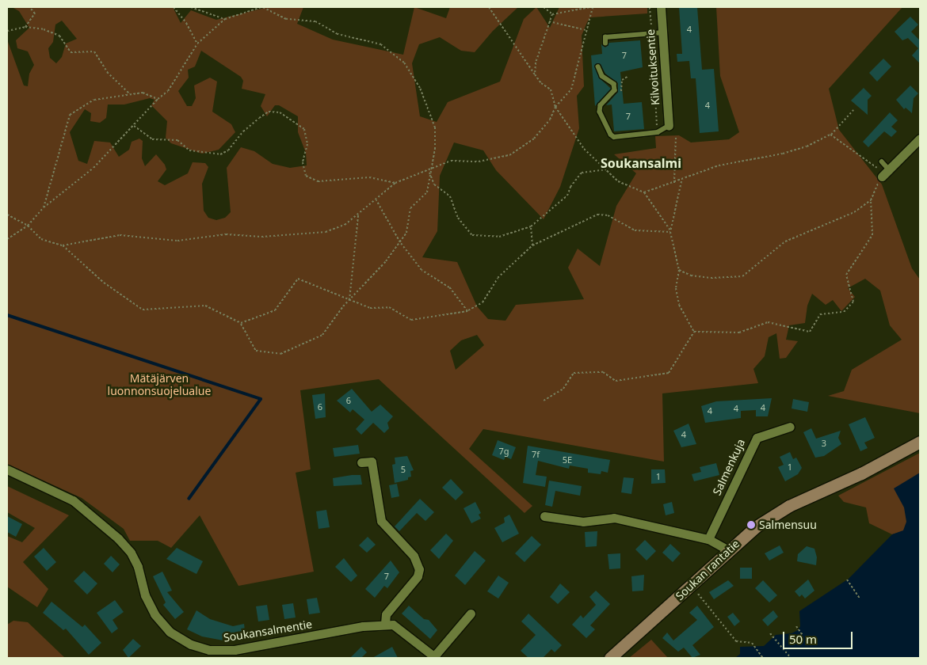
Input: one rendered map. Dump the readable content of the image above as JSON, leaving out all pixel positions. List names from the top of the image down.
{
  "streets": {
    "street": [
      "Kilvoituksentie",
      "Salmenkuja",
      "Soukan rantatie",
      "Soukansalmentie"
    ]
  },
  "districts": ["Soukansalmi"],
  "parks": ["Mätäjärven luonnonsuojelualue"],
  "places": ["Salmensuu"],
  "house_numbers": [
    "4",
    "7",
    "4",
    "7",
    "6",
    "6",
    "4",
    "4",
    "4",
    "4",
    "3",
    "7g",
    "7f",
    "5E",
    "1",
    "5",
    "1",
    "7"
  ],
  "scale_bar": "50 m"
}
